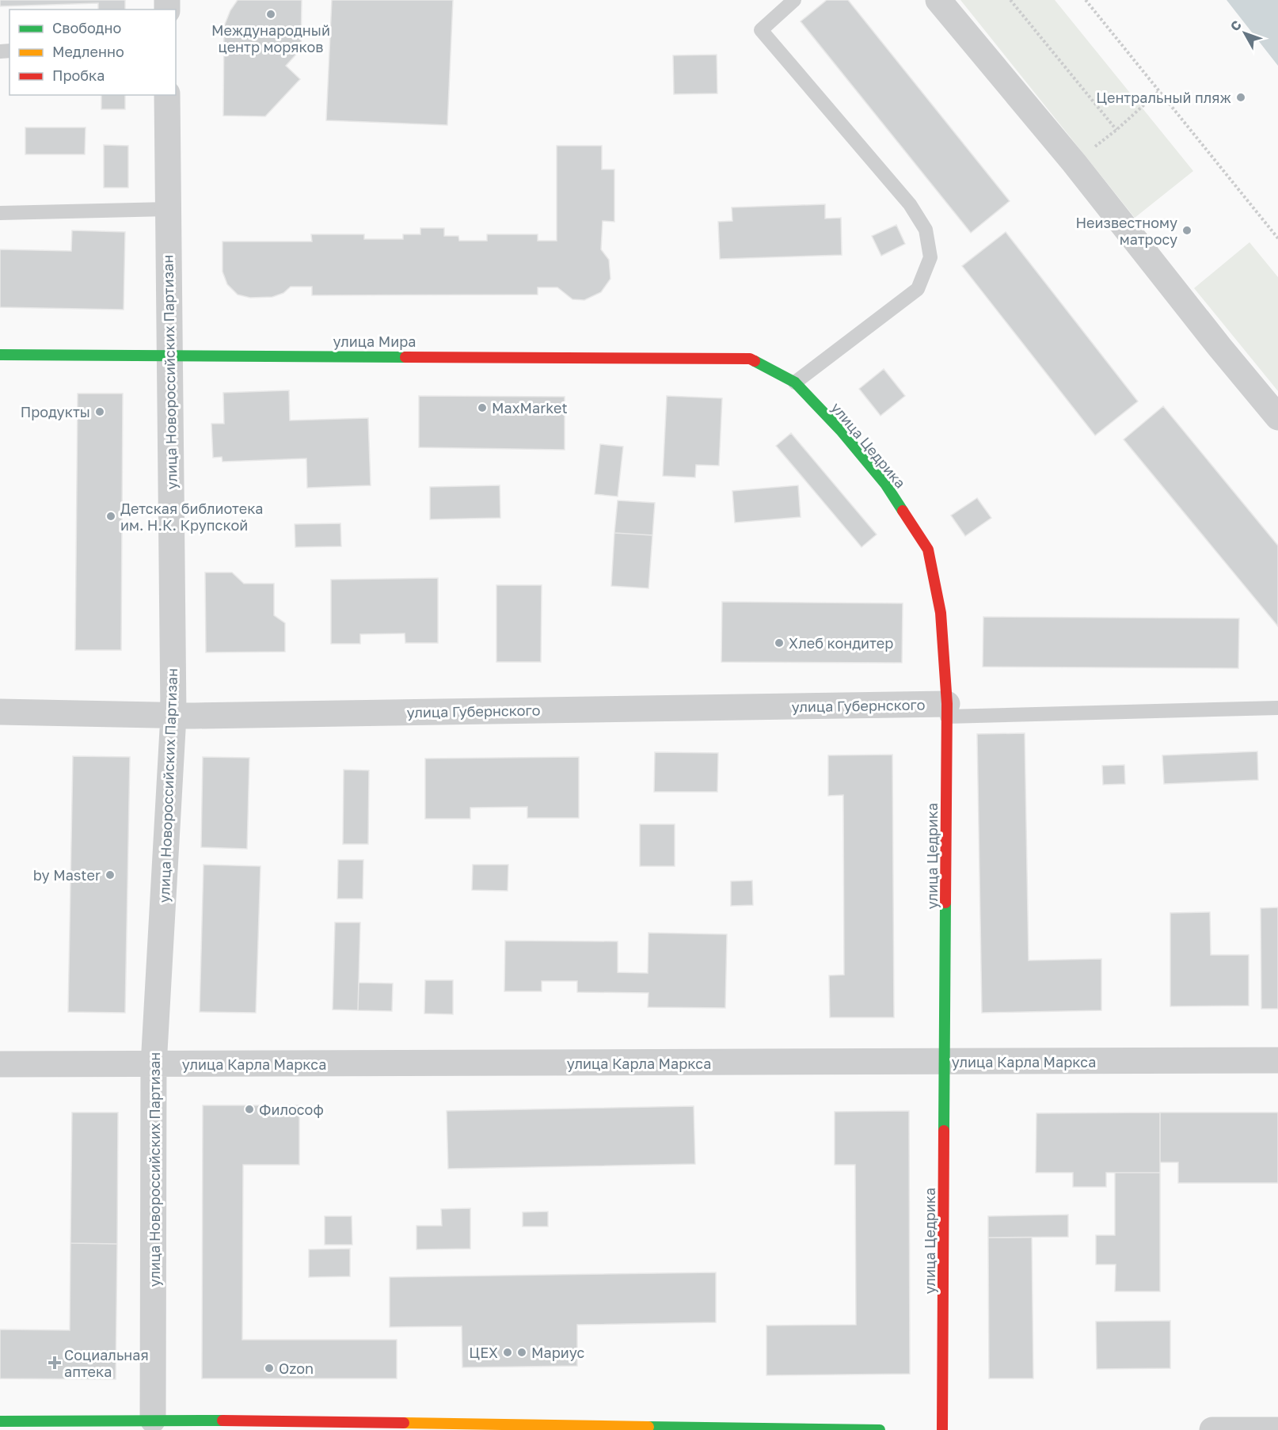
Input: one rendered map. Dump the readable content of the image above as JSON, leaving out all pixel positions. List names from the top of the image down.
{
  "streets": {
    "street": [
      "улица Мира",
      "улица Новороссийских Партизан",
      "улица Цедрика",
      "улица Губернского",
      "улица Карла Маркса"
    ]
  },
  "crossings": [
    ["улица Мира", "улица Новороссийских Партизан"],
    ["улица Мира", "улица Цедрика"],
    ["улица Новороссийских Партизан", "улица Губернского"],
    ["улица Новороссийских Партизан", "улица Карла Маркса"],
    ["улица Цедрика", "улица Губернского"],
    ["улица Цедрика", "улица Карла Маркса"]
  ],
  "places": {
    "other": [
      "Международный центр моряков",
      "Центральный пляж",
      "Неизвестному матросу",
      "MaxMarket",
      "Продукты",
      "Детская библиотека им. Н.К. Крупской",
      "Хлеб кондитер",
      "by Master",
      "Философ",
      "ЦЕХ",
      "Мариус",
      "Ozon"
    ],
    "health": ["Социальная аптека"]
  },
  "legend": ["Свободно", "Медленно", "Пробка"],
  "north": "top left"
}
